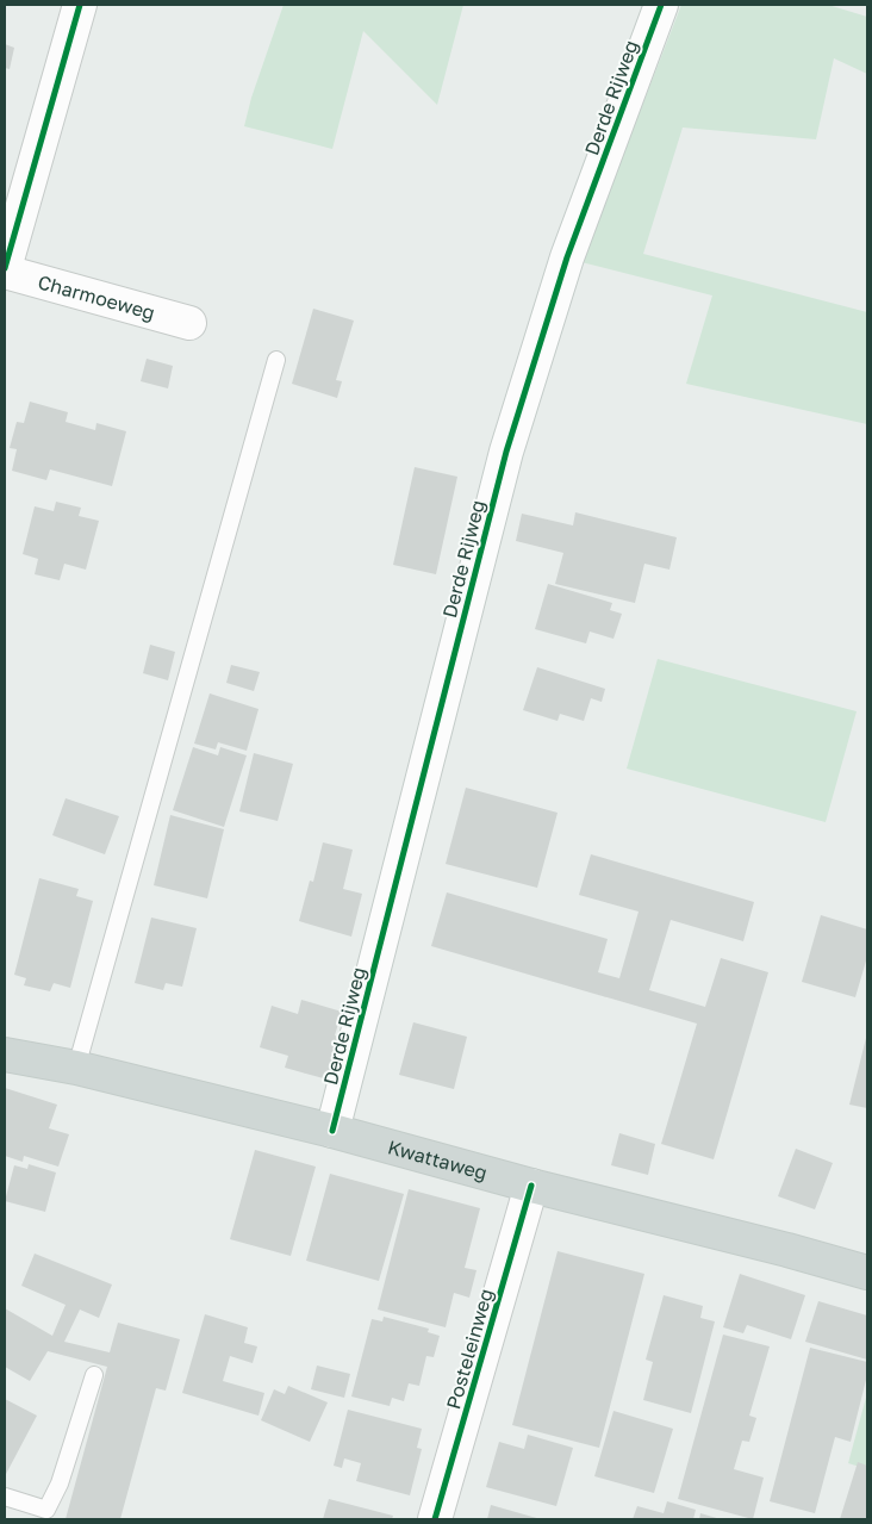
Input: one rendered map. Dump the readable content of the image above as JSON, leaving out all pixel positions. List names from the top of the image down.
{
  "streets": {
    "main road": ["Kwattaweg"],
    "street": ["Derde Rijweg", "Charmoeweg", "Posteleinweg"]
  },
  "crossings": [
    ["Derde Rijweg", "Kwattaweg"],
    ["Kwattaweg", "Posteleinweg"]
  ]
}
